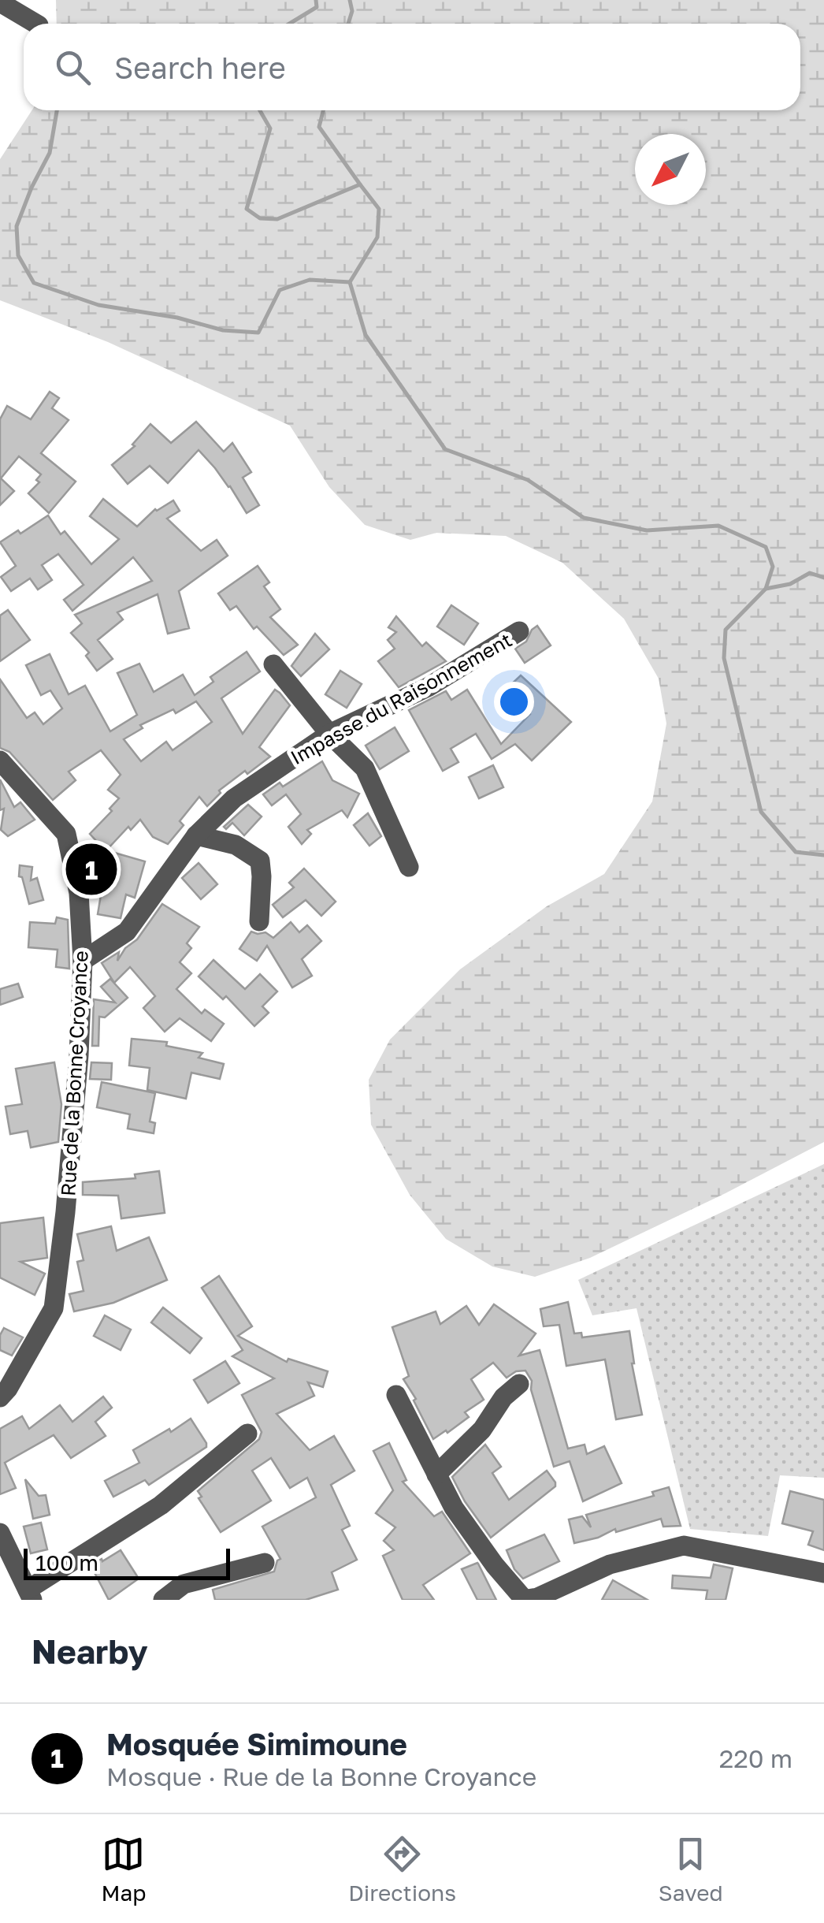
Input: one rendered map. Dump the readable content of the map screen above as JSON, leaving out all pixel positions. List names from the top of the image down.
{
  "streets": {
    "street": ["Impasse du Raisonnement", "Rue de la Bonne Croyance"]
  },
  "crossings": [
    ["Impasse du Raisonnement", "Rue de la Bonne Croyance"]
  ],
  "scale_bar": "100 m",
  "north": "bottom left",
  "page": {
    "search": "Search here",
    "pins": "1",
    "scale": "100 m",
    "heading": "Nearby",
    "list": [
      {
        "mark": "1",
        "name": "Mosquée Simimoune",
        "note": "Mosque · Rue de la Bonne Croyance",
        "value": "220 m"
      }
    ],
    "nav": ["Map", "Directions", "Saved"]
  }
}
